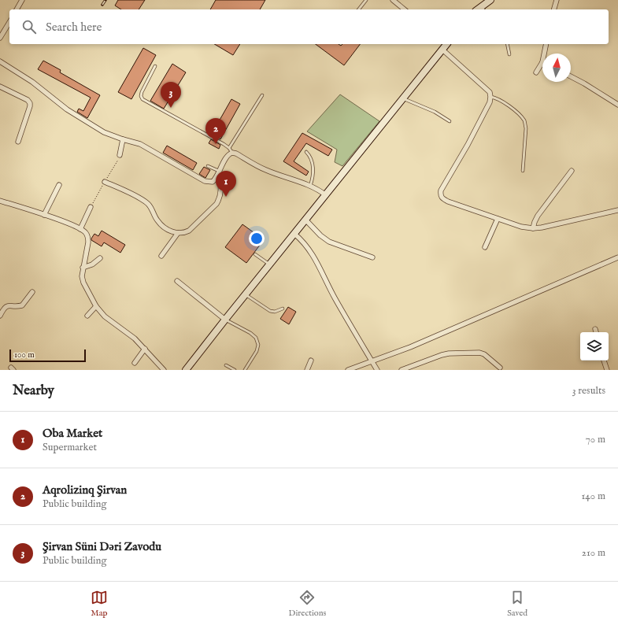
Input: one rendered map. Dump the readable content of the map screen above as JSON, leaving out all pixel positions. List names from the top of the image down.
{
  "scale_bar": "100 m",
  "north": "top",
  "page": {
    "search": "Search here",
    "pins": ["3", "2", "1"],
    "scale": "100 m",
    "heading": ["Nearby", "3 results"],
    "list": [
      {
        "mark": "1",
        "name": "Oba Market",
        "note": "Supermarket",
        "value": "70 m"
      },
      {
        "mark": "2",
        "name": "Aqrolizinq Şirvan",
        "note": "Public building",
        "value": "140 m"
      },
      {
        "mark": "3",
        "name": "Şirvan Süni Dəri Zavodu",
        "note": "Public building",
        "value": "210 m"
      }
    ],
    "nav": ["Map", "Directions", "Saved"]
  }
}
